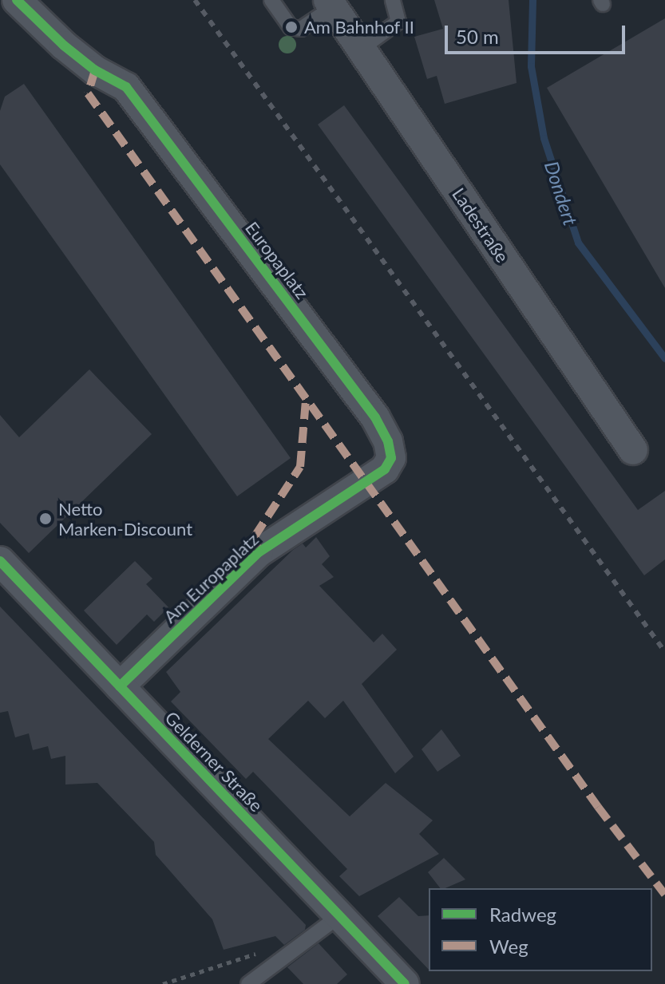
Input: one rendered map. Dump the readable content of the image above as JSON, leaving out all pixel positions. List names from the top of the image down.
{
  "streets": {
    "street": [
      "Ladestraße",
      "Europaplatz",
      "Am Europaplatz",
      "Gelderner Straße"
    ]
  },
  "crossings": [
    ["Europaplatz", "Am Europaplatz"],
    ["Am Europaplatz", "Gelderner Straße"]
  ],
  "water": ["Dondert"],
  "places": ["Am Bahnhof II", "Netto Marken-Discount"],
  "legend": ["Radweg", "Weg"],
  "scale_bar": "50 m"
}
